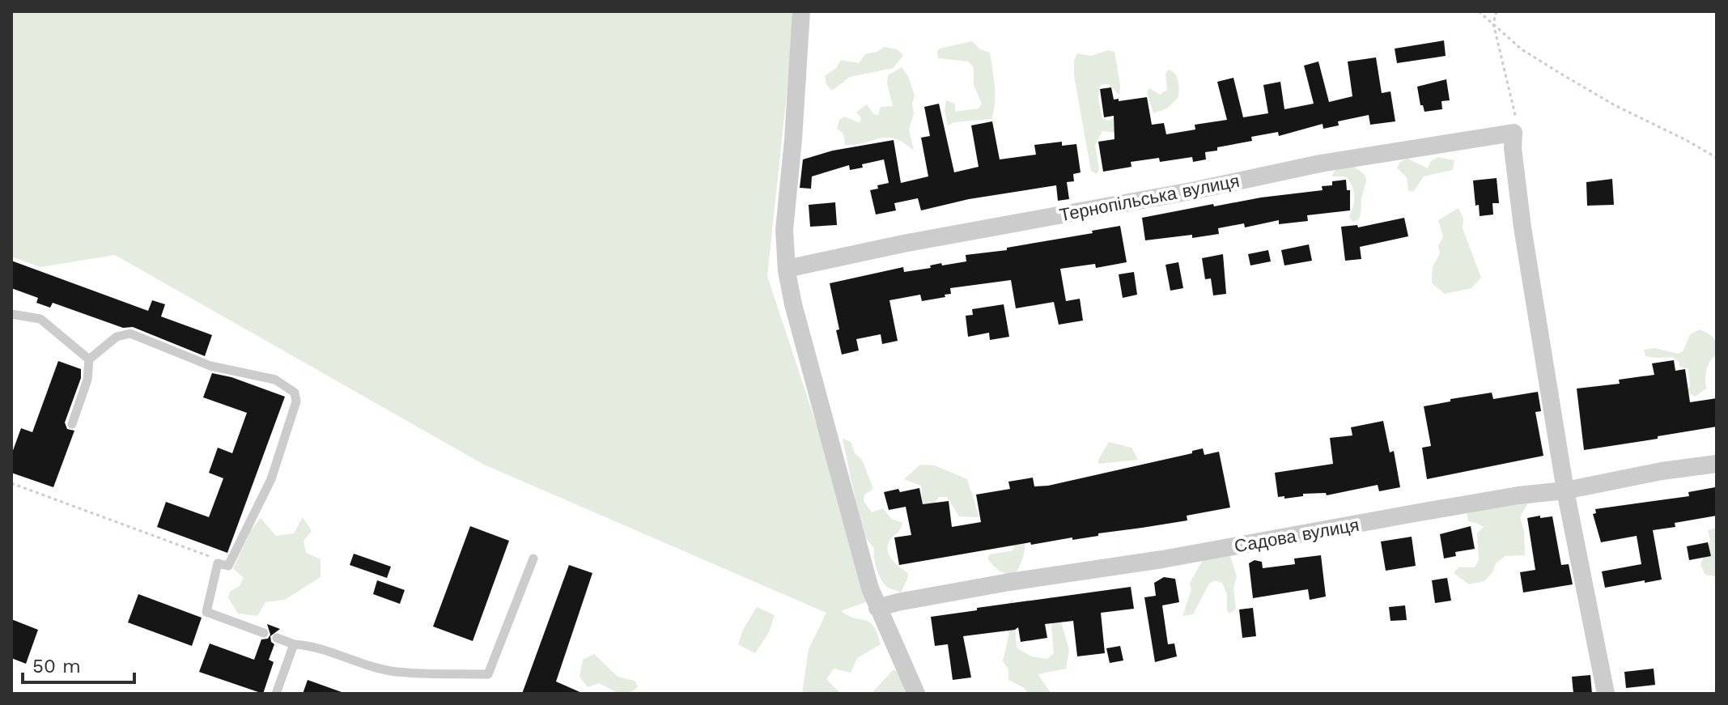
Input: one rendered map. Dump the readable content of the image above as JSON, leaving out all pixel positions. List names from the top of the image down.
{
  "streets": {
    "street": ["Тернопільська вулиця", "Садова вулиця"]
  },
  "scale_bar": "50 m"
}
